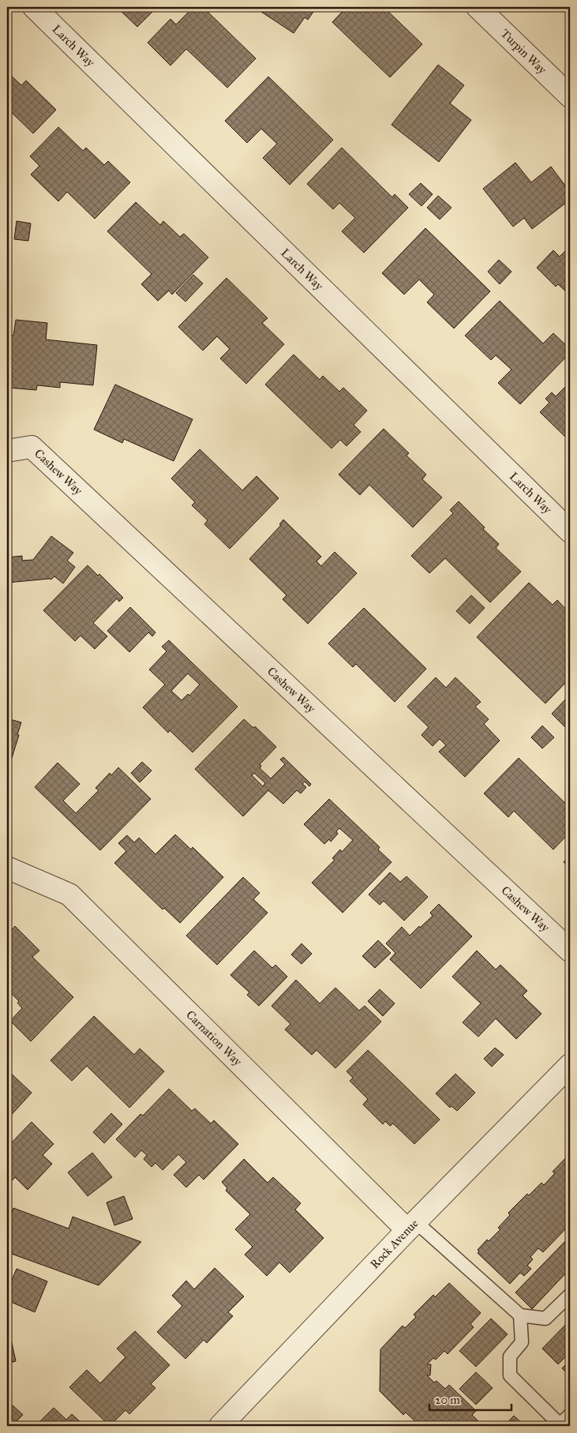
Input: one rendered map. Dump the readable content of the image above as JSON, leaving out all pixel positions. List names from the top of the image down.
{
  "streets": {
    "street": [
      "Larch Way",
      "Turpin Way",
      "Cashew Way",
      "Carnation Way",
      "Rock Avenue"
    ]
  },
  "crossings": [
    ["Carnation Way", "Rock Avenue"]
  ],
  "scale_bar": "20 m"
}
